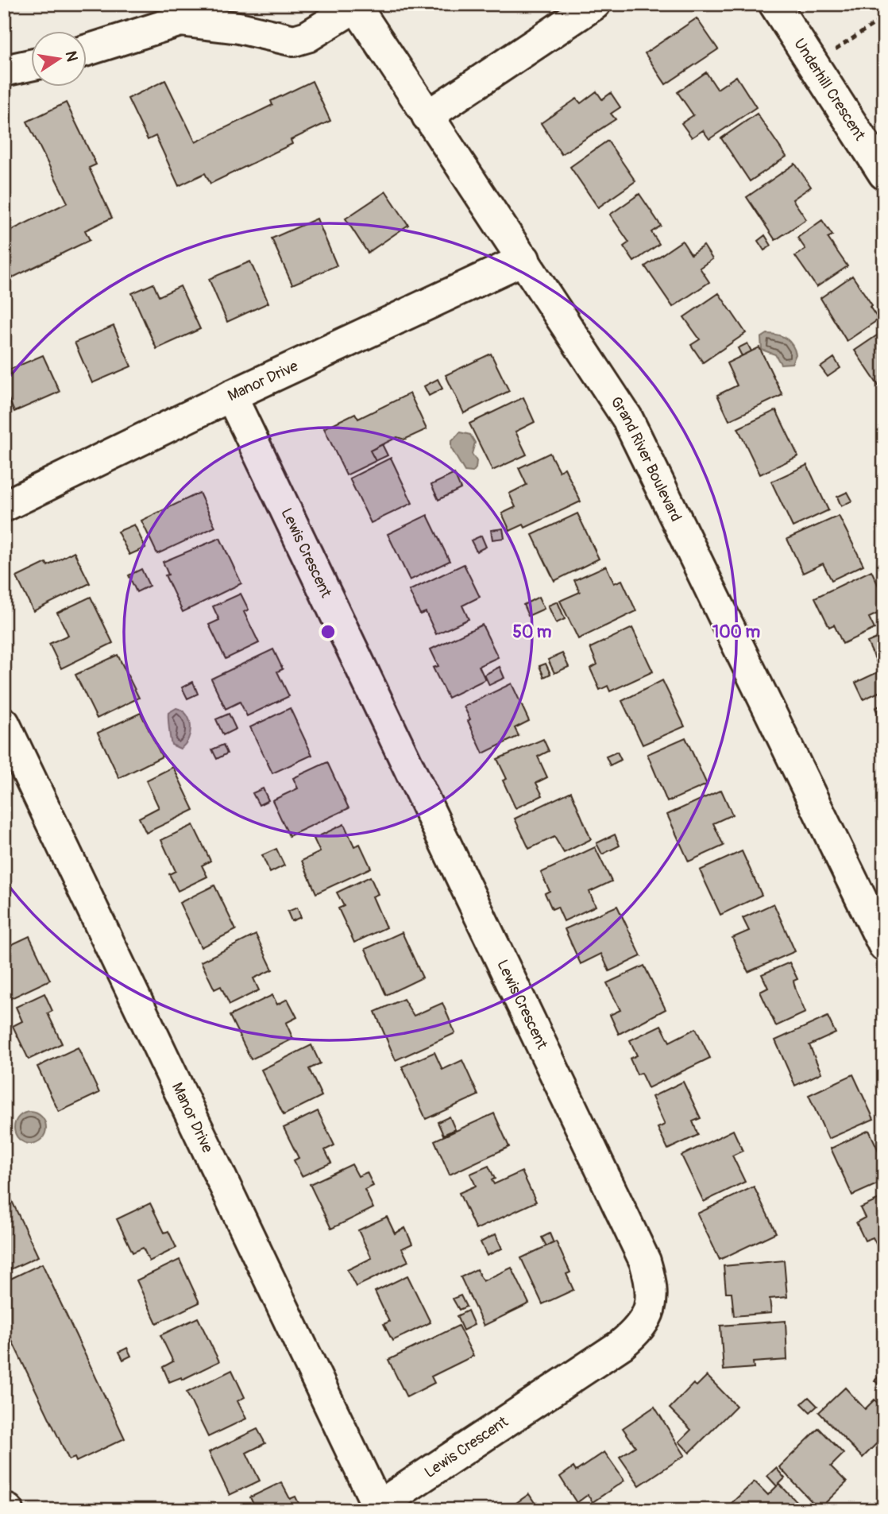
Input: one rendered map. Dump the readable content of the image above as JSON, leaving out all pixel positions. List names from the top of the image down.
{
  "streets": {
    "street": [
      "Underhill Crescent",
      "Manor Drive",
      "Grand River Boulevard",
      "Lewis Crescent"
    ]
  },
  "crossings": [
    ["Manor Drive", "Grand River Boulevard"],
    ["Manor Drive", "Lewis Crescent"]
  ],
  "north": "right",
  "rings": ["50 m", "100 m"]
}
